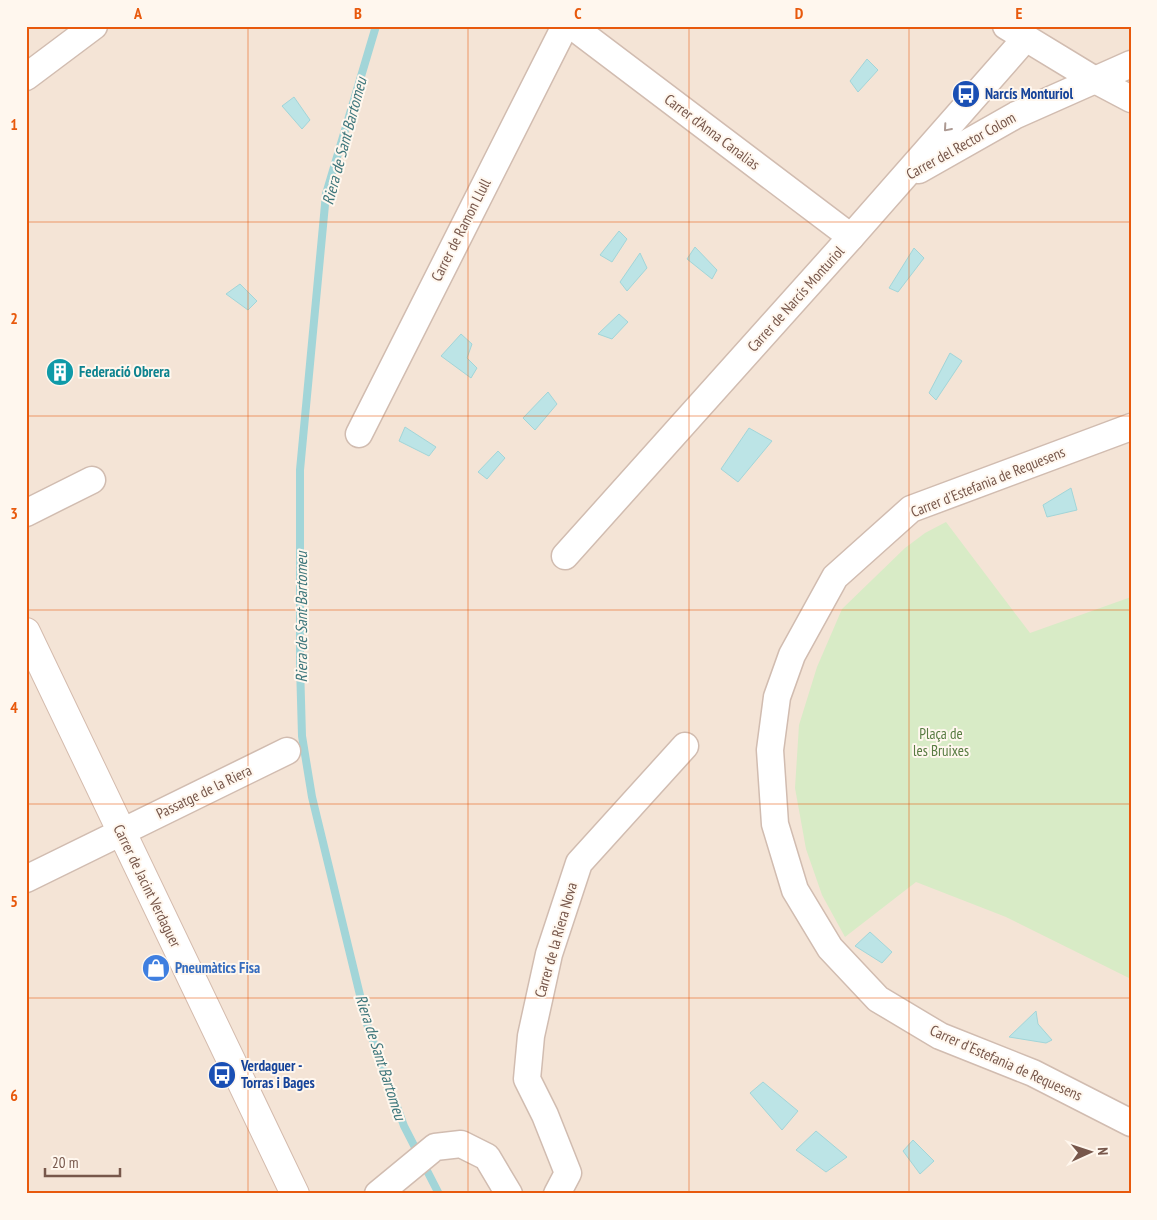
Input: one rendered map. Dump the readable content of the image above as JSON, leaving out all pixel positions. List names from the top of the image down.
{
  "streets": {
    "main road": ["Carrer de Jacint Verdaguer"],
    "street": [
      "Carrer d'Anna Canalias",
      "Carrer del Rector Colom",
      "Carrer de Ramon Llull",
      "Carrer de Narcís Monturiol",
      "Carrer d'Estefania de Requesens",
      "Passatge de la Riera",
      "Carrer de la Riera Nova"
    ]
  },
  "crossings": [
    ["Carrer d'Anna Canalias", "Carrer de Narcís Monturiol"],
    ["Carrer del Rector Colom", "Carrer de Narcís Monturiol"],
    ["Passatge de la Riera", "Carrer de Jacint Verdaguer"]
  ],
  "water": ["Riera de Sant Bartomeu"],
  "parks": ["Plaça de les Bruixes"],
  "places": {
    "bus stop": ["Narcís Monturiol", "Verdaguer - Torras i Bages"],
    "building": ["Federació Obrera"],
    "shop": ["Pneumàtics Fisa"]
  },
  "scale_bar": "20 m",
  "north": "right",
  "grid": {
    "columns": [
      "A",
      "B",
      "C",
      "D",
      "E"
    ],
    "rows": [
      "1",
      "2",
      "3",
      "4",
      "5",
      "6"
    ]
  }
}
